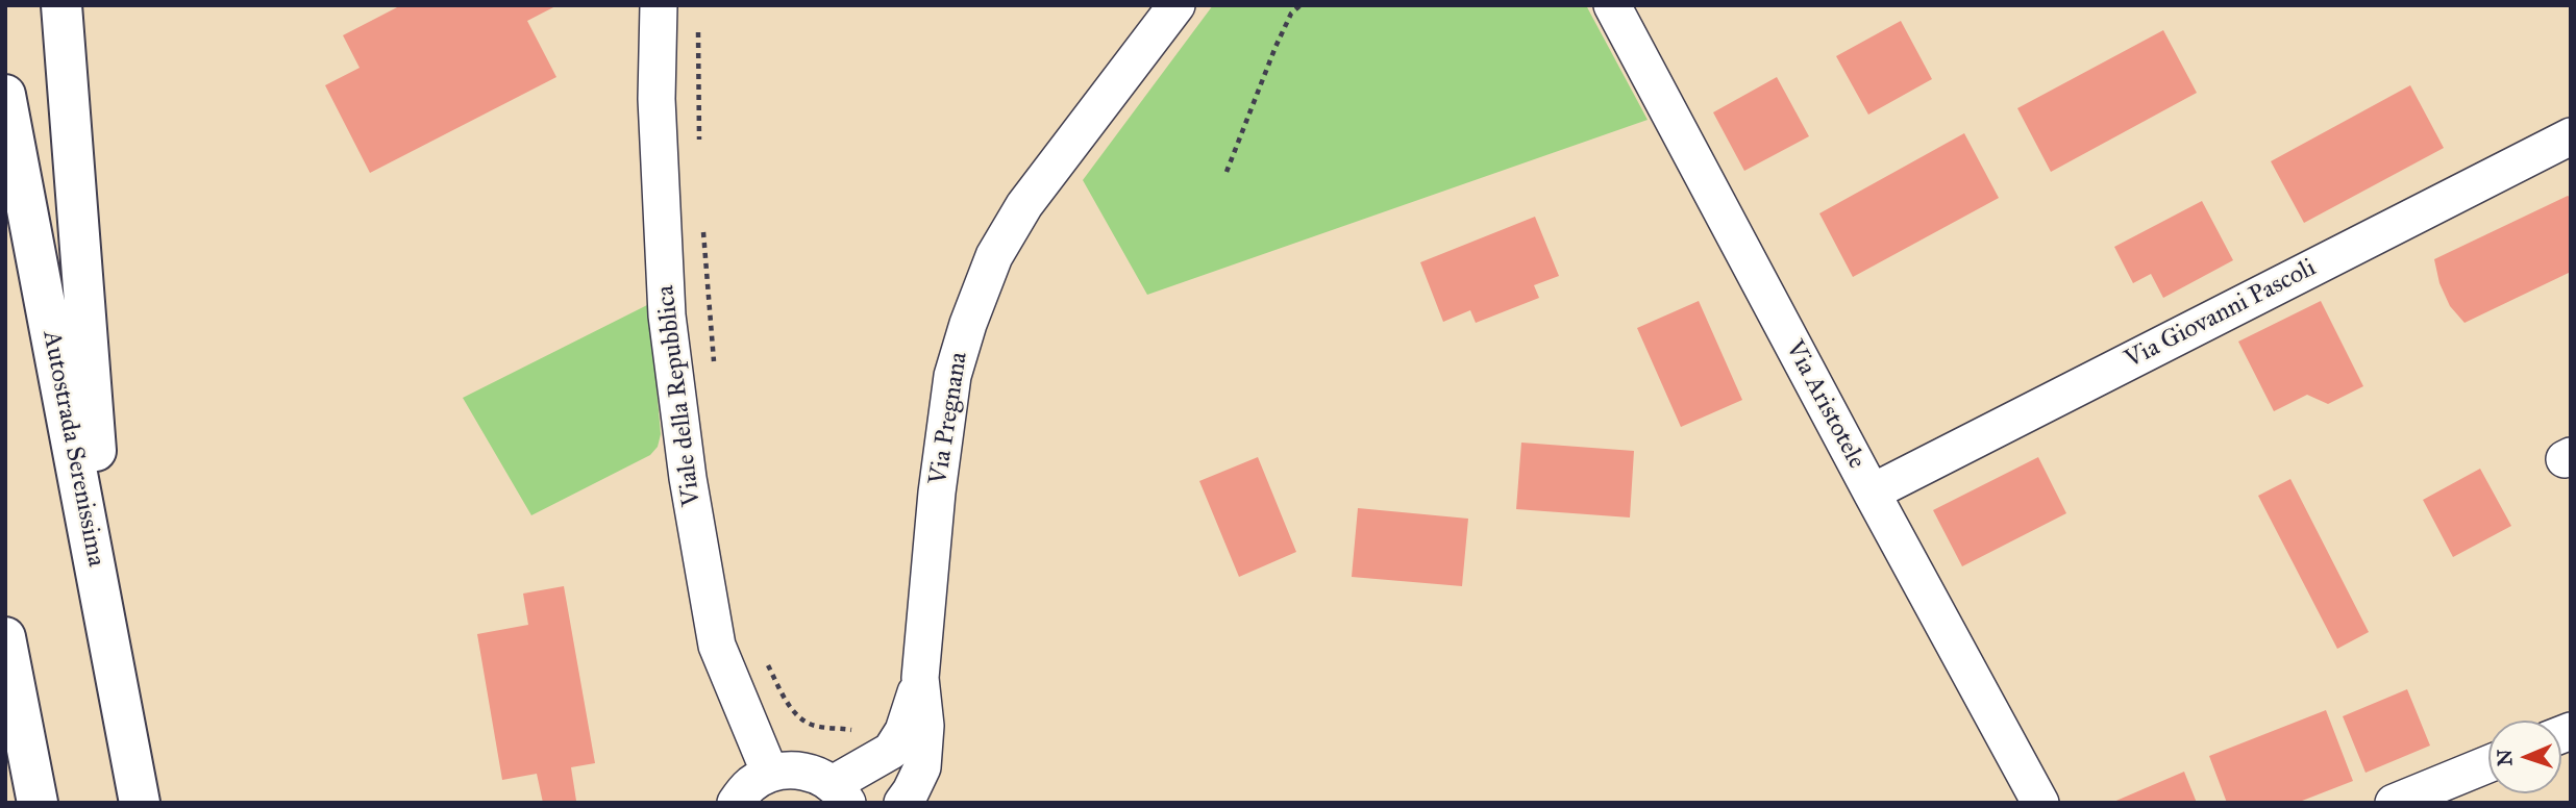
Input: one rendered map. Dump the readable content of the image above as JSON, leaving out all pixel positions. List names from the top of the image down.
{
  "streets": {
    "highway": ["Autostrada Serenissima"],
    "street": [
      "Via Giovanni Pascoli",
      "Viale della Repubblica",
      "Via Aristotele",
      "Via Pregnana"
    ]
  },
  "crossings": [
    ["Via Giovanni Pascoli", "Via Aristotele"]
  ],
  "north": "left"
}
